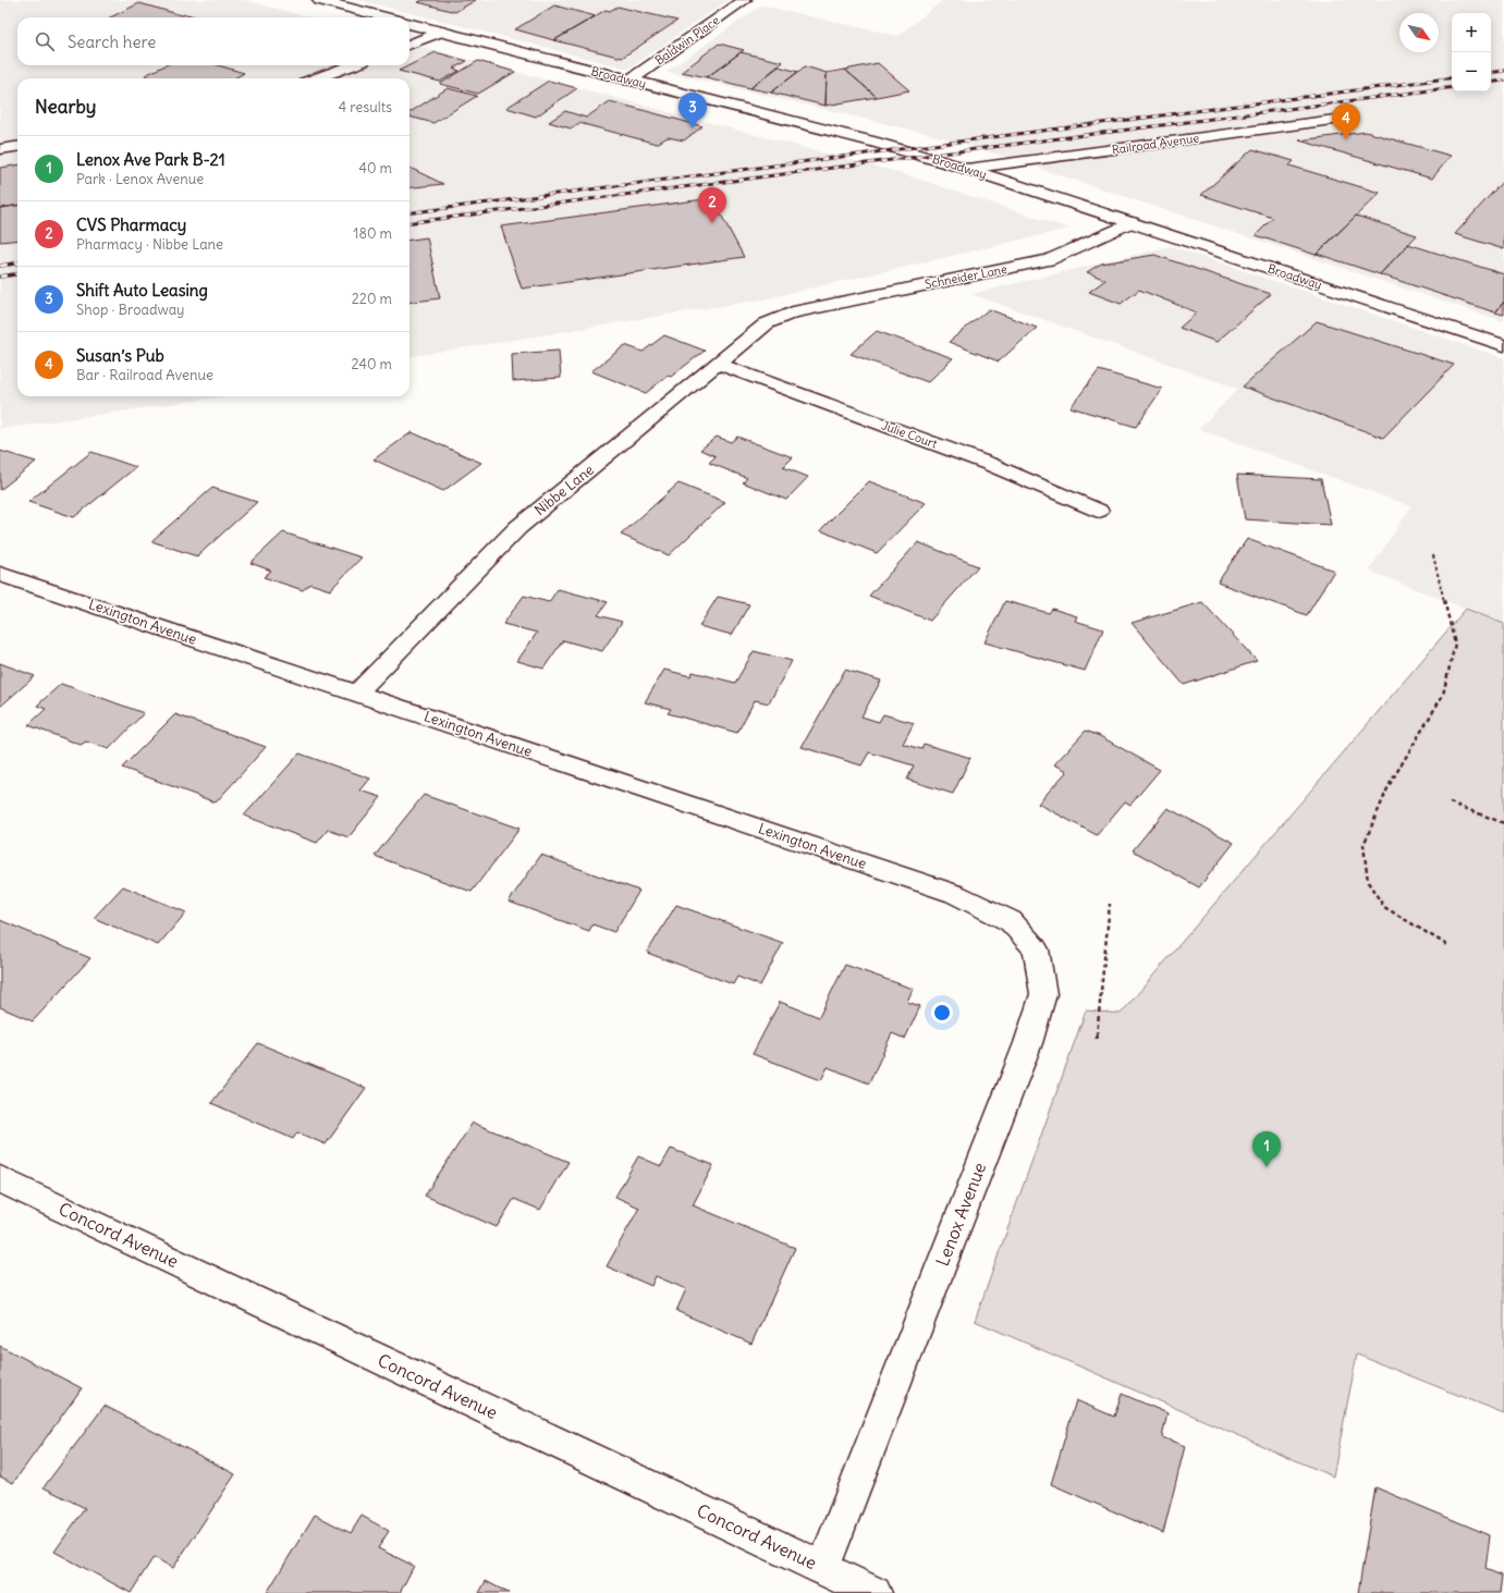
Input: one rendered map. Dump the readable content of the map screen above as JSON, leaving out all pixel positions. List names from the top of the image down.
{
  "streets": {
    "street": [
      "Baldwin Place",
      "Broadway",
      "Railroad Avenue",
      "Schneider Lane",
      "Julie Court",
      "Nibbe Lane",
      "Lexington Avenue",
      "Lenox Avenue",
      "Concord Avenue"
    ]
  },
  "crossings": [
    ["Baldwin Place", "Broadway"],
    ["Broadway", "Railroad Avenue"],
    ["Broadway", "Schneider Lane"],
    ["Schneider Lane", "Nibbe Lane"],
    ["Julie Court", "Nibbe Lane"],
    ["Nibbe Lane", "Lexington Avenue"],
    ["Lexington Avenue", "Lenox Avenue"],
    ["Lenox Avenue", "Concord Avenue"]
  ],
  "north": "bottom right",
  "page": {
    "map_buttons": ["+", "−"],
    "search": "Search here",
    "heading": ["Nearby", "4 results"],
    "pins": [
      "3",
      "4",
      "2",
      "1"
    ],
    "list": [
      {
        "mark": "1",
        "name": "Lenox Ave Park B-21",
        "note": "Park · Lenox Avenue",
        "value": "40 m"
      },
      {
        "mark": "2",
        "name": "CVS Pharmacy",
        "note": "Pharmacy · Nibbe Lane",
        "value": "180 m"
      },
      {
        "mark": "3",
        "name": "Shift Auto Leasing",
        "note": "Shop · Broadway",
        "value": "220 m"
      },
      {
        "mark": "4",
        "name": "Susan’s Pub",
        "note": "Bar · Railroad Avenue",
        "value": "240 m"
      }
    ]
  }
}
